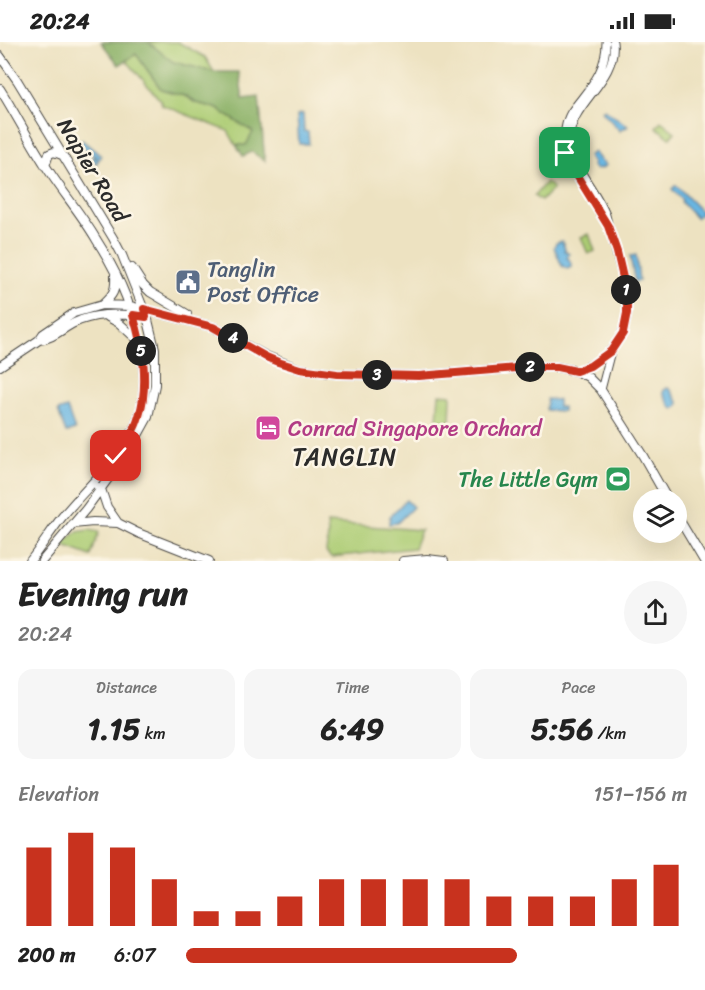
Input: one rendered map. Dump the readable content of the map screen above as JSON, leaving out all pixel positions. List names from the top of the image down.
{
  "streets": {
    "main road": ["Napier Road"]
  },
  "districts": ["TANGLIN"],
  "places": {
    "public building": ["Tanglin Post Office"],
    "hotel": ["Conrad Singapore Orchard"],
    "sports": ["The Little Gym"]
  },
  "page": {
    "status": "20:24",
    "pins": [
      "1",
      "4",
      "5",
      "2",
      "3"
    ],
    "heading": ["Evening run", "20:24"],
    "stats": [
      ["Distance", "1.15 km"],
      ["Time", "6:49"],
      ["Pace", "5:56 /km"]
    ],
    "chart": ["Elevation", "151–156 m"],
    "list": [
      {
        "name": "200 m",
        "note": "6:07"
      }
    ]
  }
}
